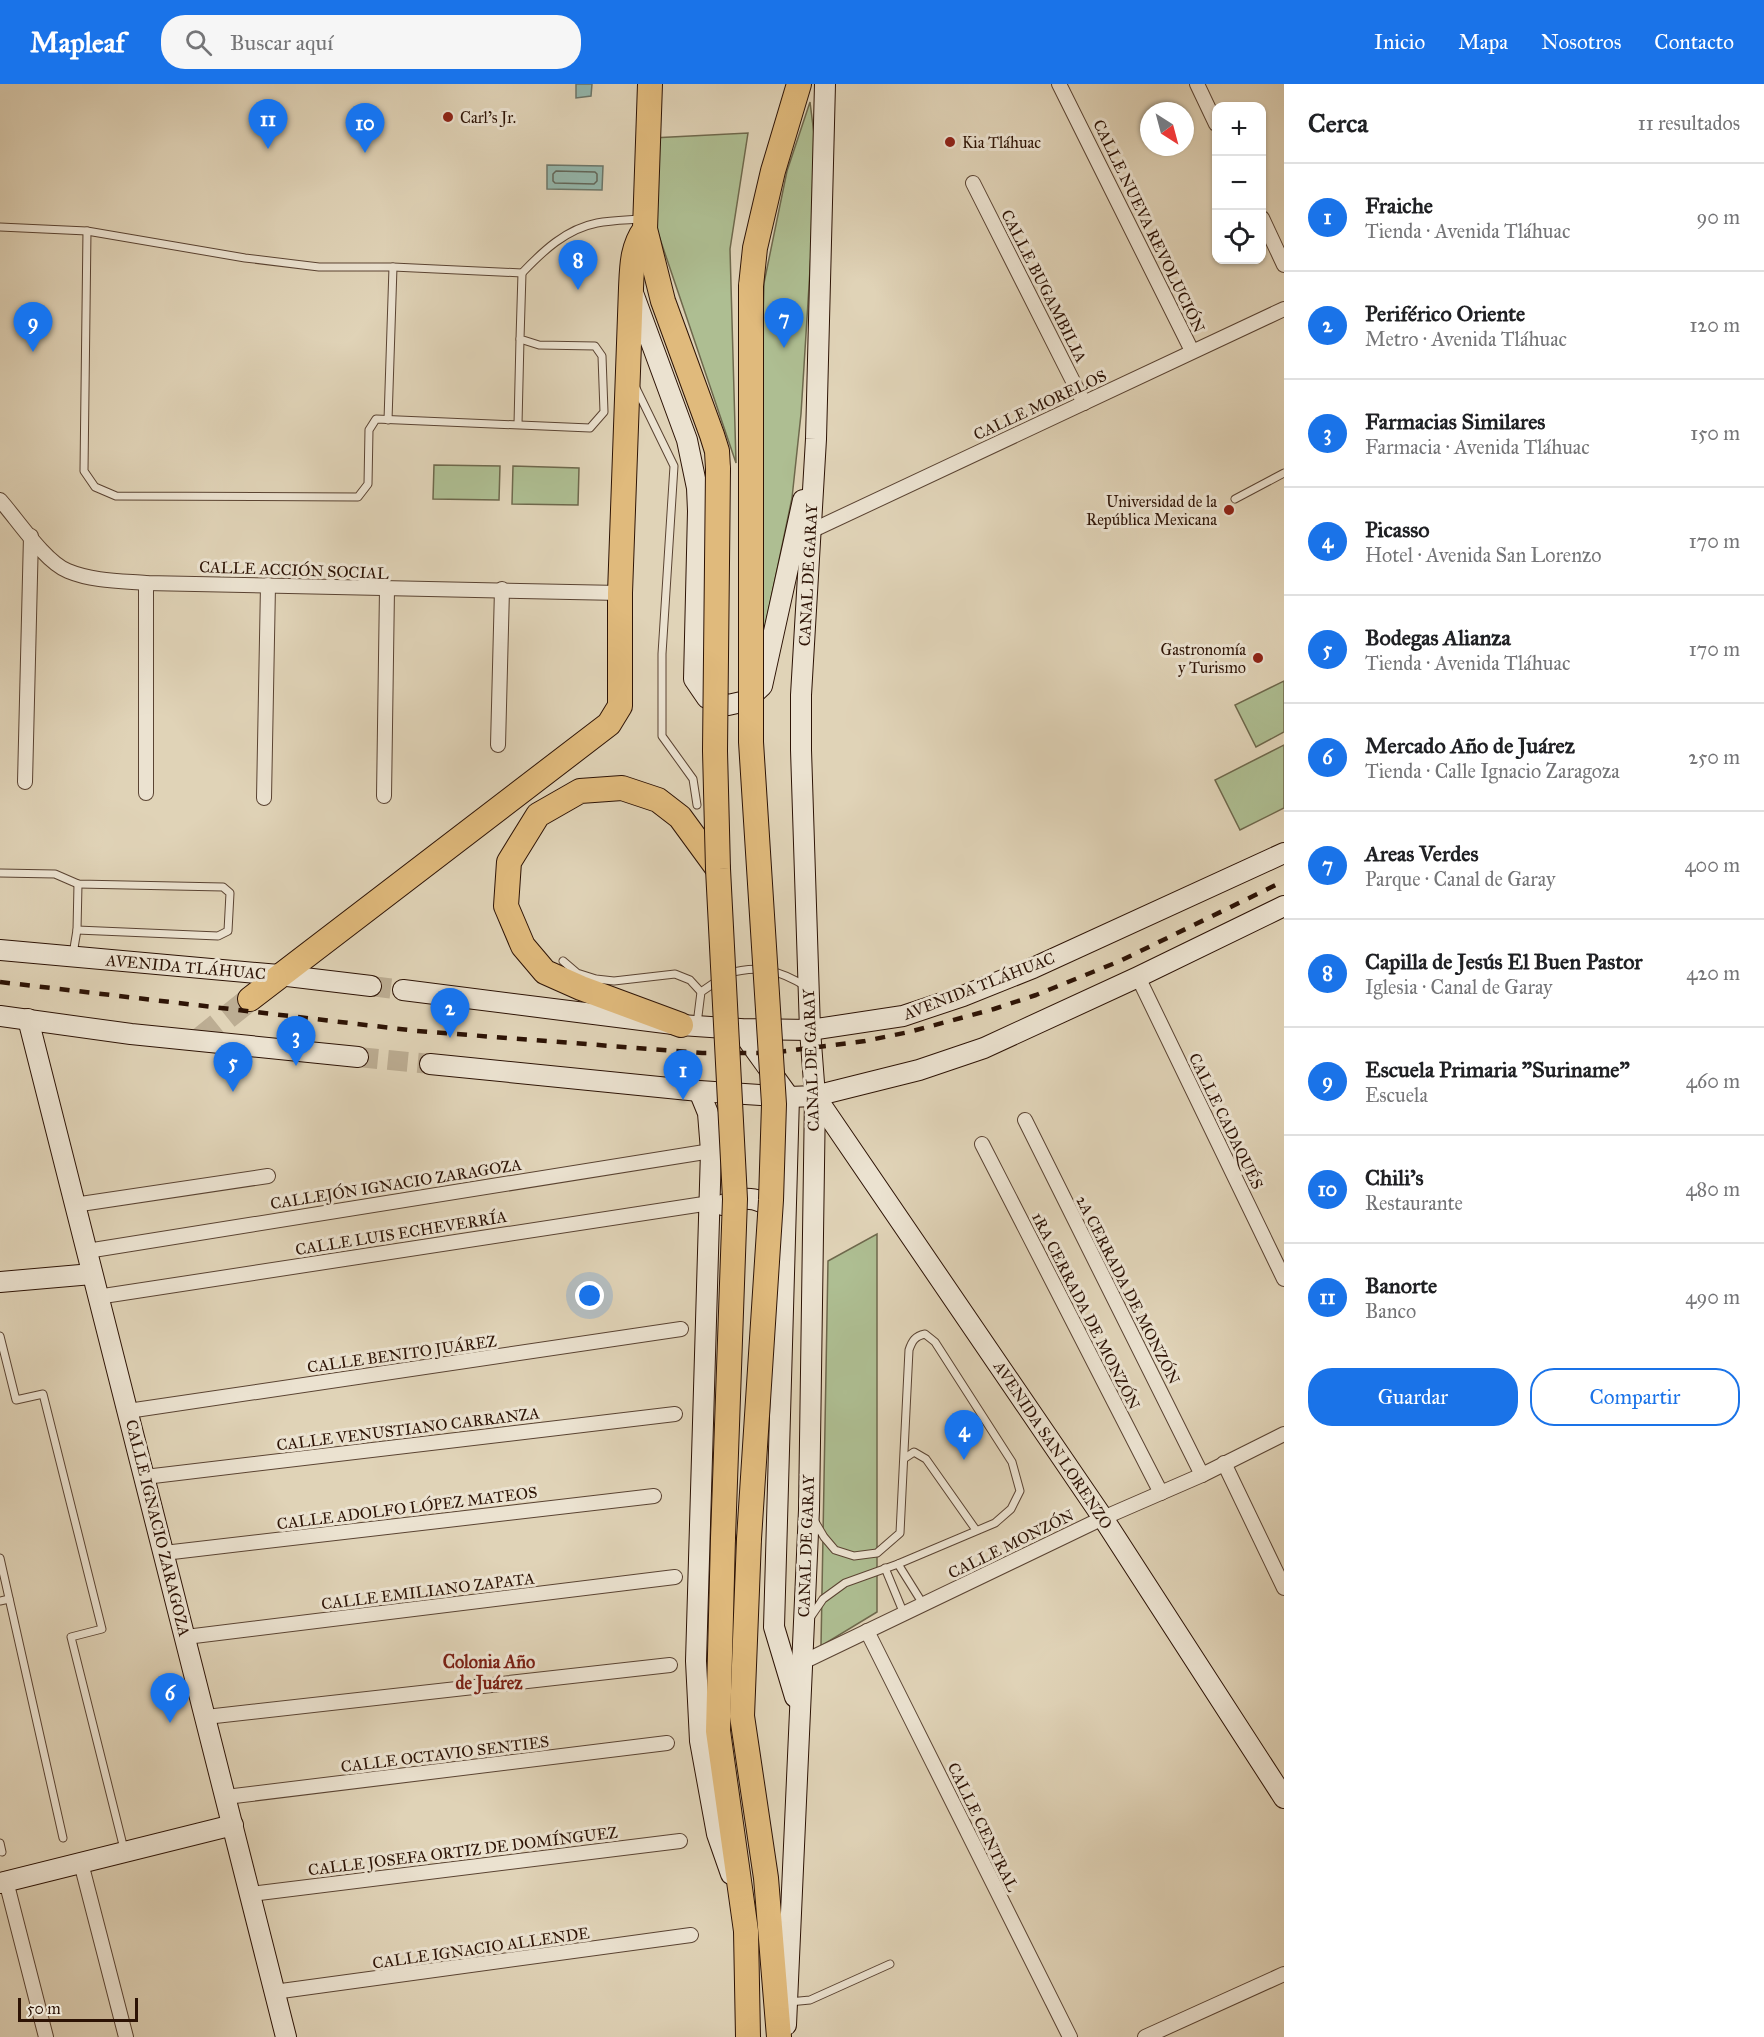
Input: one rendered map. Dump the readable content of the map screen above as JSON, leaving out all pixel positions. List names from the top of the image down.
{
  "streets": {
    "main road": [
      "CANAL DE GARAY",
      "AVENIDA TLÁHUAC",
      "AVENIDA SAN LORENZO",
      "CALLE IGNACIO ZARAGOZA"
    ],
    "street": [
      "CALLE NUEVA REVOLUCIÓN",
      "CALLE BUGAMBILIA",
      "CALLE MORELOS",
      "CALLE ACCIÓN SOCIAL",
      "CALLE CADAQUÉS",
      "CALLEJÓN IGNACIO ZARAGOZA",
      "CALLE LUIS ECHEVERRÍA",
      "2A CERRADA DE MONZÓN",
      "1RA CERRADA DE MONZÓN",
      "CALLE BENITO JUÁREZ",
      "CALLE VENUSTIANO CARRANZA",
      "CALLE ADOLFO LÓPEZ MATEOS",
      "CALLE MONZÓN",
      "CALLE EMILIANO ZAPATA",
      "CALLE OCTAVIO SENTIES",
      "CALLE CENTRAL",
      "CALLE JOSEFA ORTIZ DE DOMÍNGUEZ",
      "CALLE IGNACIO ALLENDE"
    ]
  },
  "crossings": [
    ["CALLE NUEVA REVOLUCIÓN", "CALLE MORELOS"],
    ["CALLE BUGAMBILIA", "CALLE MORELOS"],
    ["CALLE MORELOS", "CANAL DE GARAY"],
    ["CANAL DE GARAY", "AVENIDA TLÁHUAC"],
    ["CANAL DE GARAY", "AVENIDA SAN LORENZO"],
    ["CANAL DE GARAY", "CALLE MONZÓN"],
    ["CALLEJÓN IGNACIO ZARAGOZA", "CALLE IGNACIO ZARAGOZA"],
    ["CALLE LUIS ECHEVERRÍA", "CALLE IGNACIO ZARAGOZA"],
    ["2A CERRADA DE MONZÓN", "CALLE MONZÓN"],
    ["1RA CERRADA DE MONZÓN", "CALLE MONZÓN"],
    ["CALLE BENITO JUÁREZ", "CALLE IGNACIO ZARAGOZA"],
    ["CALLE VENUSTIANO CARRANZA", "CALLE IGNACIO ZARAGOZA"],
    ["AVENIDA SAN LORENZO", "CALLE MONZÓN"],
    ["CALLE ADOLFO LÓPEZ MATEOS", "CALLE IGNACIO ZARAGOZA"],
    ["CALLE IGNACIO ZARAGOZA", "CALLE EMILIANO ZAPATA"],
    ["CALLE IGNACIO ZARAGOZA", "CALLE OCTAVIO SENTIES"],
    ["CALLE IGNACIO ZARAGOZA", "CALLE JOSEFA ORTIZ DE DOMÍNGUEZ"],
    ["CALLE IGNACIO ZARAGOZA", "CALLE IGNACIO ALLENDE"],
    ["CALLE MONZÓN", "CALLE CENTRAL"]
  ],
  "districts": ["Colonia Año de Juárez"],
  "places": [
    "Carl's Jr.",
    "Kia Tláhuac",
    "Universidad de la República Mexicana",
    "Gastronomía y Turismo"
  ],
  "scale_bar": "50 m",
  "north": "bottom right",
  "page": {
    "header": "Mapleaf",
    "search": "Buscar aquí",
    "nav": [
      "Inicio",
      "Mapa",
      "Nosotros",
      "Contacto"
    ],
    "heading": ["Cerca", "11 resultados"],
    "pins": [
      "11",
      "10",
      "8",
      "7",
      "9",
      "2",
      "3",
      "5",
      "1",
      "4",
      "6"
    ],
    "map_buttons": ["+", "−"],
    "list": [
      {
        "mark": "1",
        "name": "Fraiche",
        "note": "Tienda · Avenida Tláhuac",
        "value": "90 m"
      },
      {
        "mark": "2",
        "name": "Periférico Oriente",
        "note": "Metro · Avenida Tláhuac",
        "value": "120 m"
      },
      {
        "mark": "3",
        "name": "Farmacias Similares",
        "note": "Farmacia · Avenida Tláhuac",
        "value": "150 m"
      },
      {
        "mark": "4",
        "name": "Picasso",
        "note": "Hotel · Avenida San Lorenzo",
        "value": "170 m"
      },
      {
        "mark": "5",
        "name": "Bodegas Alianza",
        "note": "Tienda · Avenida Tláhuac",
        "value": "170 m"
      },
      {
        "mark": "6",
        "name": "Mercado Año de Juárez",
        "note": "Tienda · Calle Ignacio Zaragoza",
        "value": "250 m"
      },
      {
        "mark": "7",
        "name": "Areas Verdes",
        "note": "Parque · Canal de Garay",
        "value": "400 m"
      },
      {
        "mark": "8",
        "name": "Capilla de Jesús El Buen Pastor",
        "note": "Iglesia · Canal de Garay",
        "value": "420 m"
      },
      {
        "mark": "9",
        "name": "Escuela Primaria \"Suriname\"",
        "note": "Escuela",
        "value": "460 m"
      },
      {
        "mark": "10",
        "name": "Chili's",
        "note": "Restaurante",
        "value": "480 m"
      },
      {
        "mark": "11",
        "name": "Banorte",
        "note": "Banco",
        "value": "490 m"
      }
    ],
    "buttons": ["Guardar", "Compartir"],
    "scale": "50 m"
  }
}
